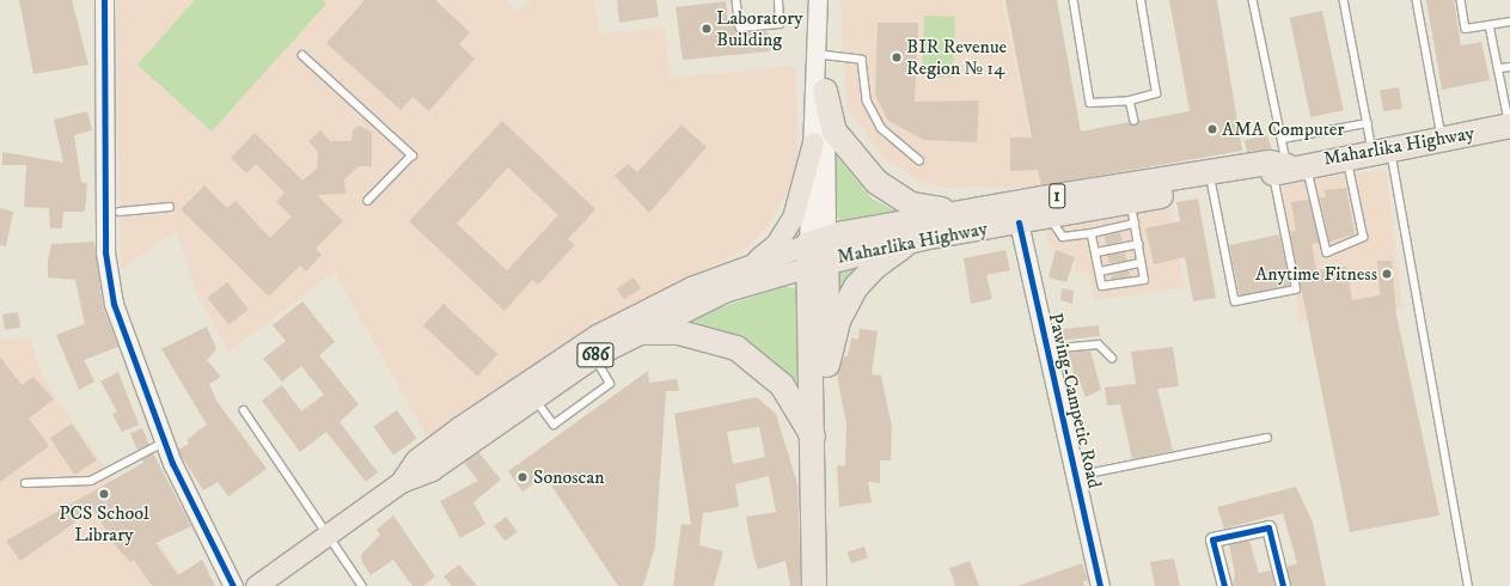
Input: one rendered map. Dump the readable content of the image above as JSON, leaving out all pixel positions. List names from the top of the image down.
{
  "streets": {
    "highway": ["Maharlika Highway", "1", "686"],
    "street": ["Pawing-Campetic Road"]
  },
  "crossings": [
    ["Maharlika Highway", "1"],
    ["Maharlika Highway", "686"],
    ["Maharlika Highway", "Pawing-Campetic Road"]
  ],
  "places": [
    "Laboratory Building",
    "BIR Revenue Region № 14",
    "AMA Computer",
    "Anytime Fitness",
    "Sonoscan",
    "PCS School Library"
  ]
}
